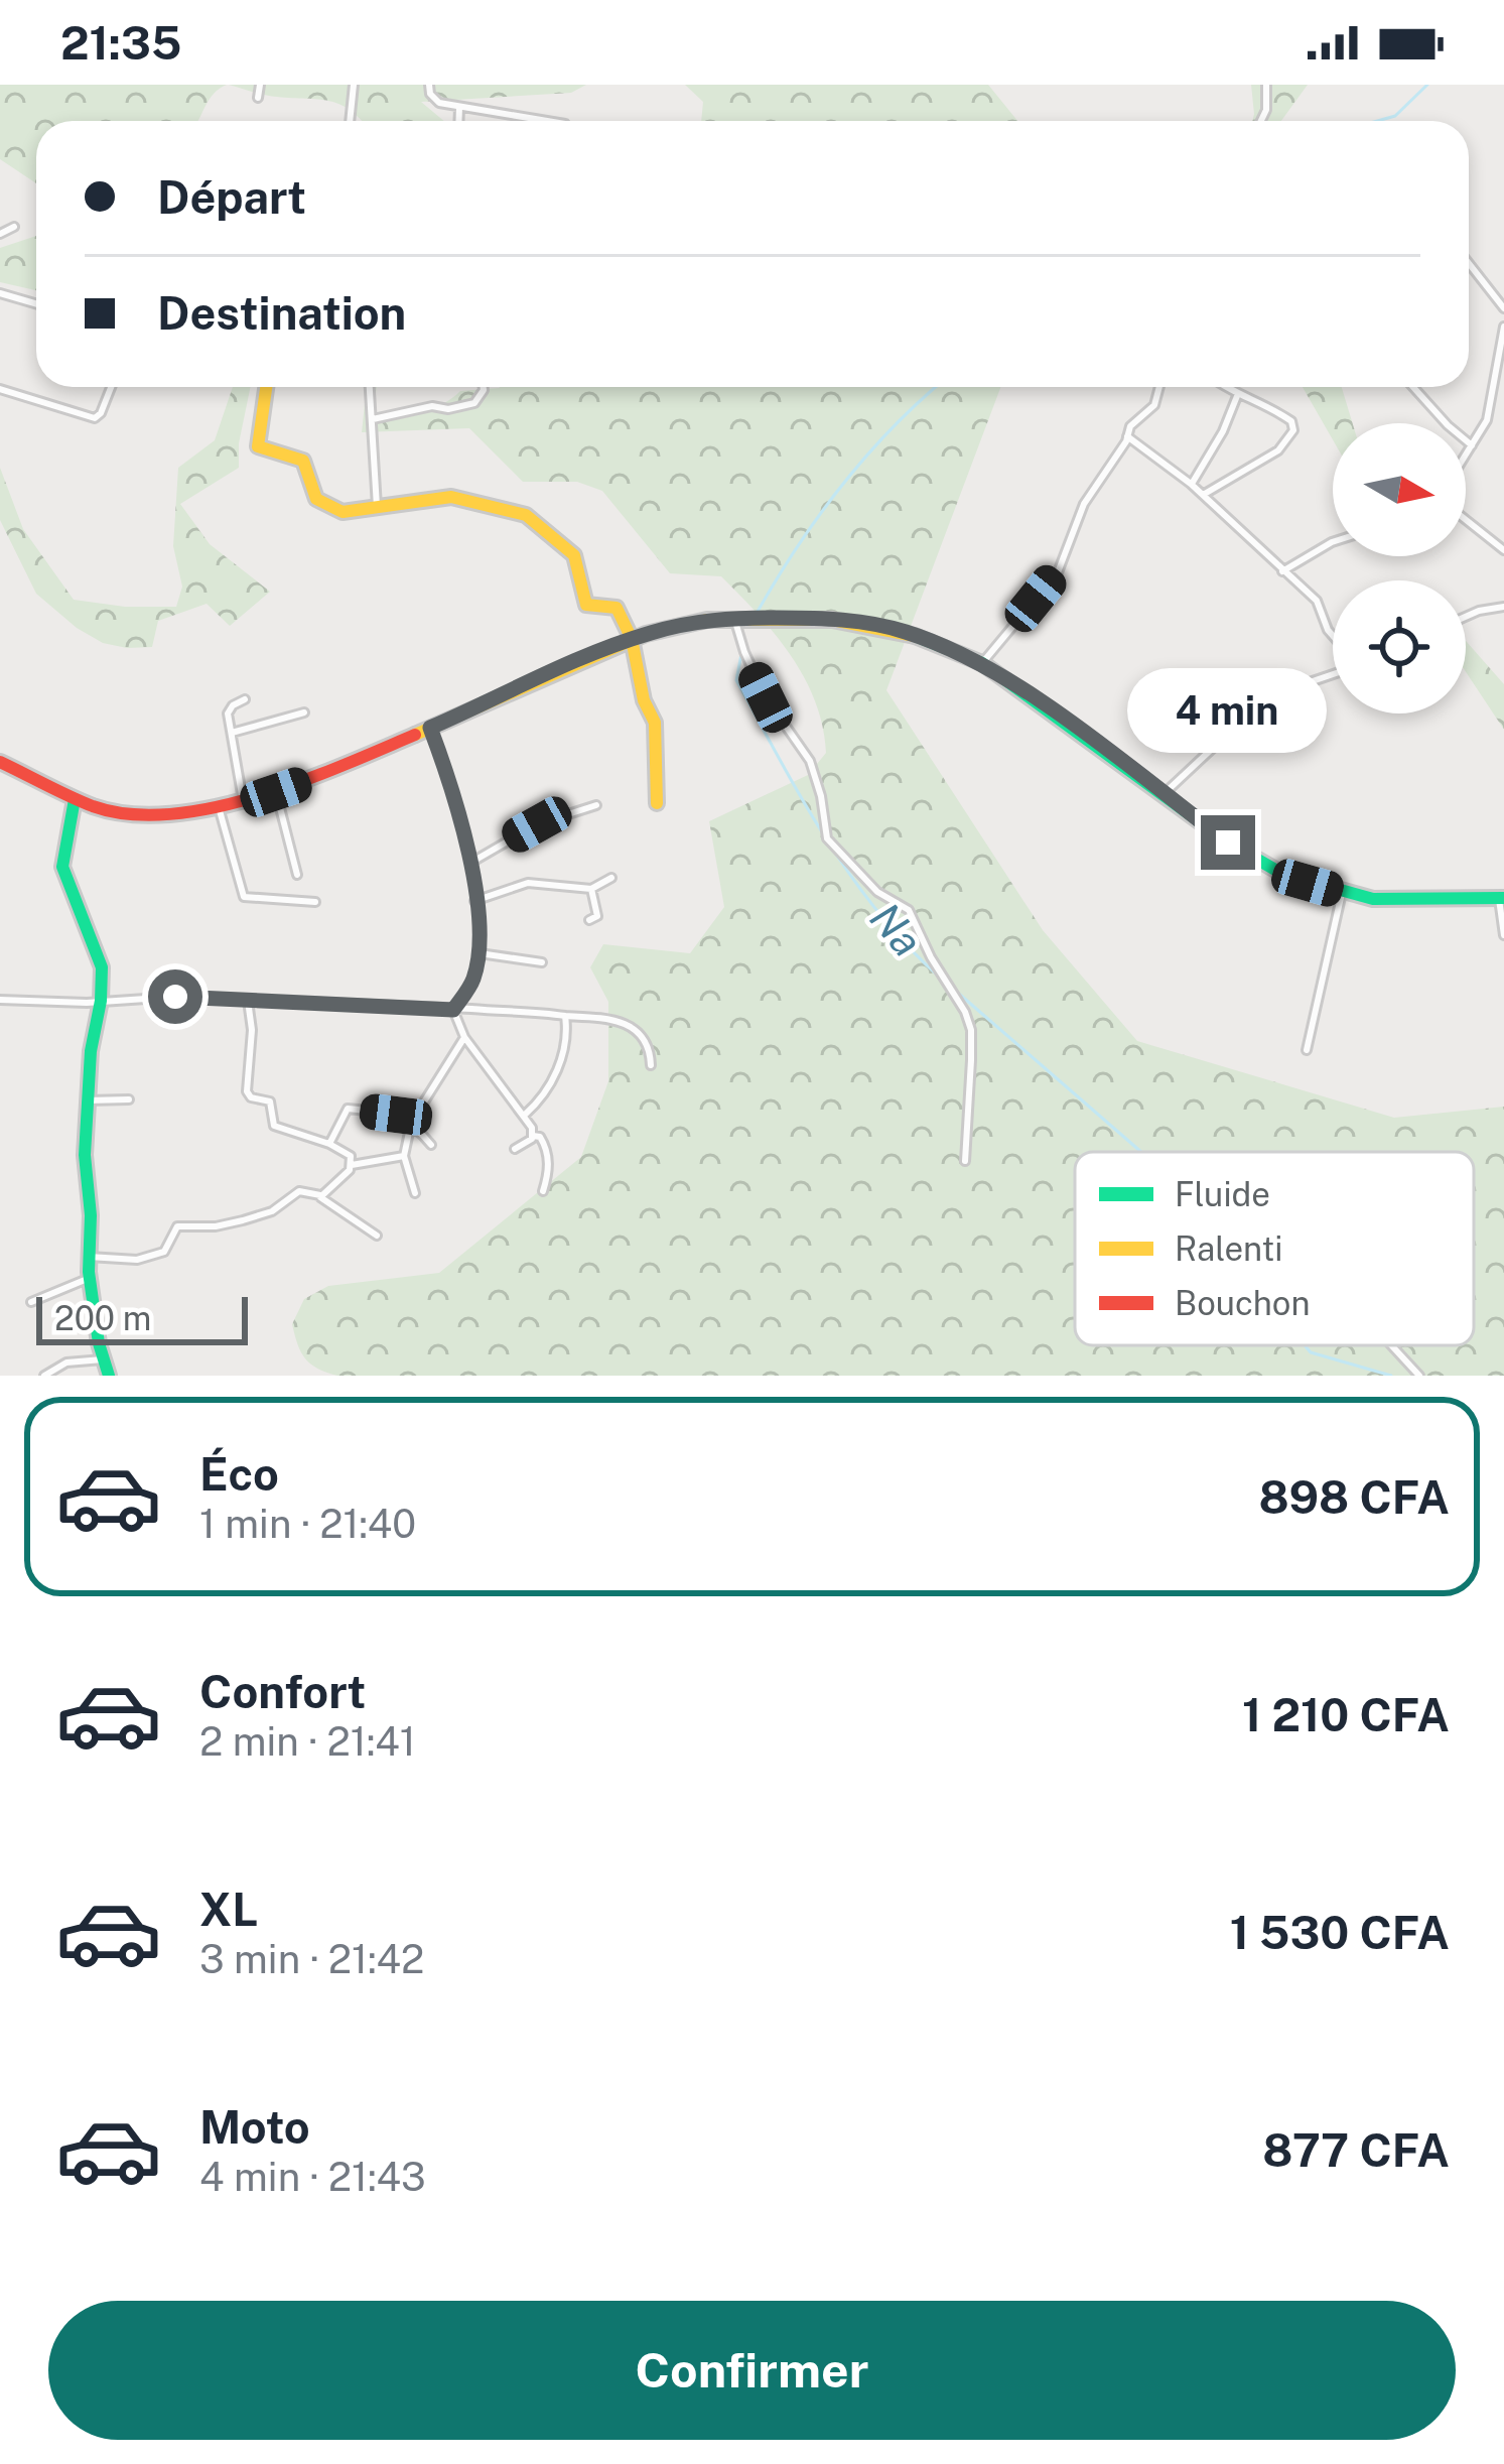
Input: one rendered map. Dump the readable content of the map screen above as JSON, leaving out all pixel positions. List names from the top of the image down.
{
  "water": ["Na"],
  "legend": ["Fluide", "Ralenti", "Bouchon"],
  "scale_bar": "200 m",
  "north": "right",
  "page": {
    "status": "21:35",
    "banner": ["Départ", "Destination"],
    "bubble": "4 min",
    "scale": "200 m",
    "list": [
      {
        "name": "Éco",
        "note": "1 min · 21:40",
        "value": "898 CFA"
      },
      {
        "name": "Confort",
        "note": "2 min · 21:41",
        "value": "1 210 CFA"
      },
      {
        "name": "XL",
        "note": "3 min · 21:42",
        "value": "1 530 CFA"
      },
      {
        "name": "Moto",
        "note": "4 min · 21:43",
        "value": "877 CFA"
      }
    ],
    "buttons": "Confirmer"
  }
}
